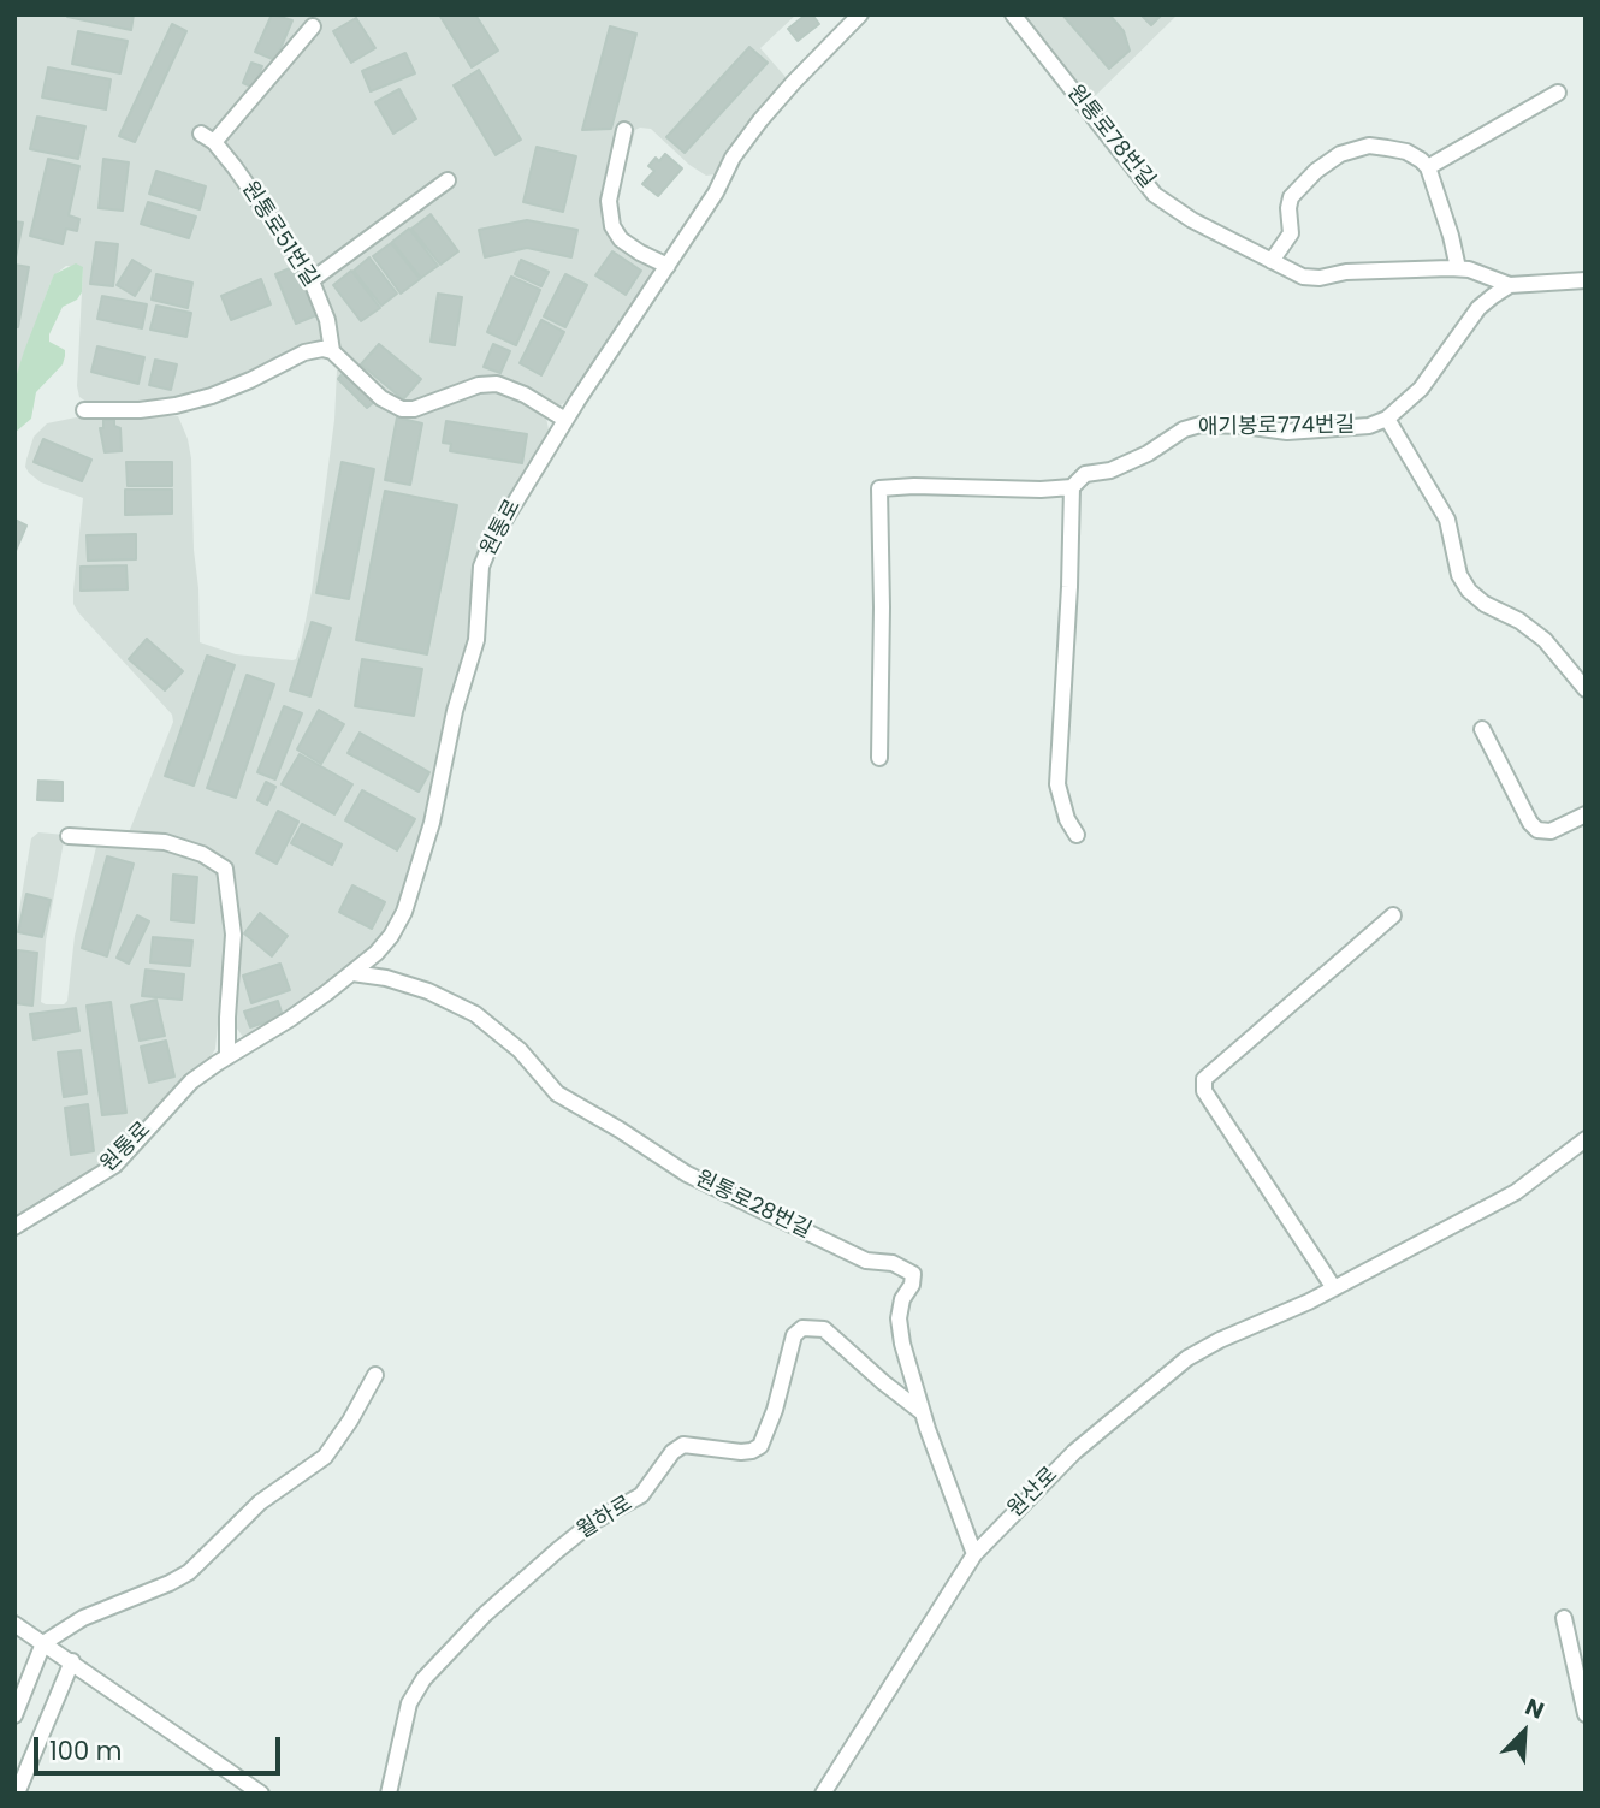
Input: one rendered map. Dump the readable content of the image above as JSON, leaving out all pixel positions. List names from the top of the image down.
{
  "streets": {
    "street": [
      "원통로78번길",
      "원통로51번길",
      "애기봉로774번길",
      "원통로",
      "원통로28번길",
      "원산로",
      "월하로"
    ]
  },
  "crossings": [
    ["원통로", "원통로28번길"],
    ["원통로28번길", "원산로"],
    ["원통로28번길", "월하로"]
  ],
  "scale_bar": "100 m",
  "north": "top right"
}
